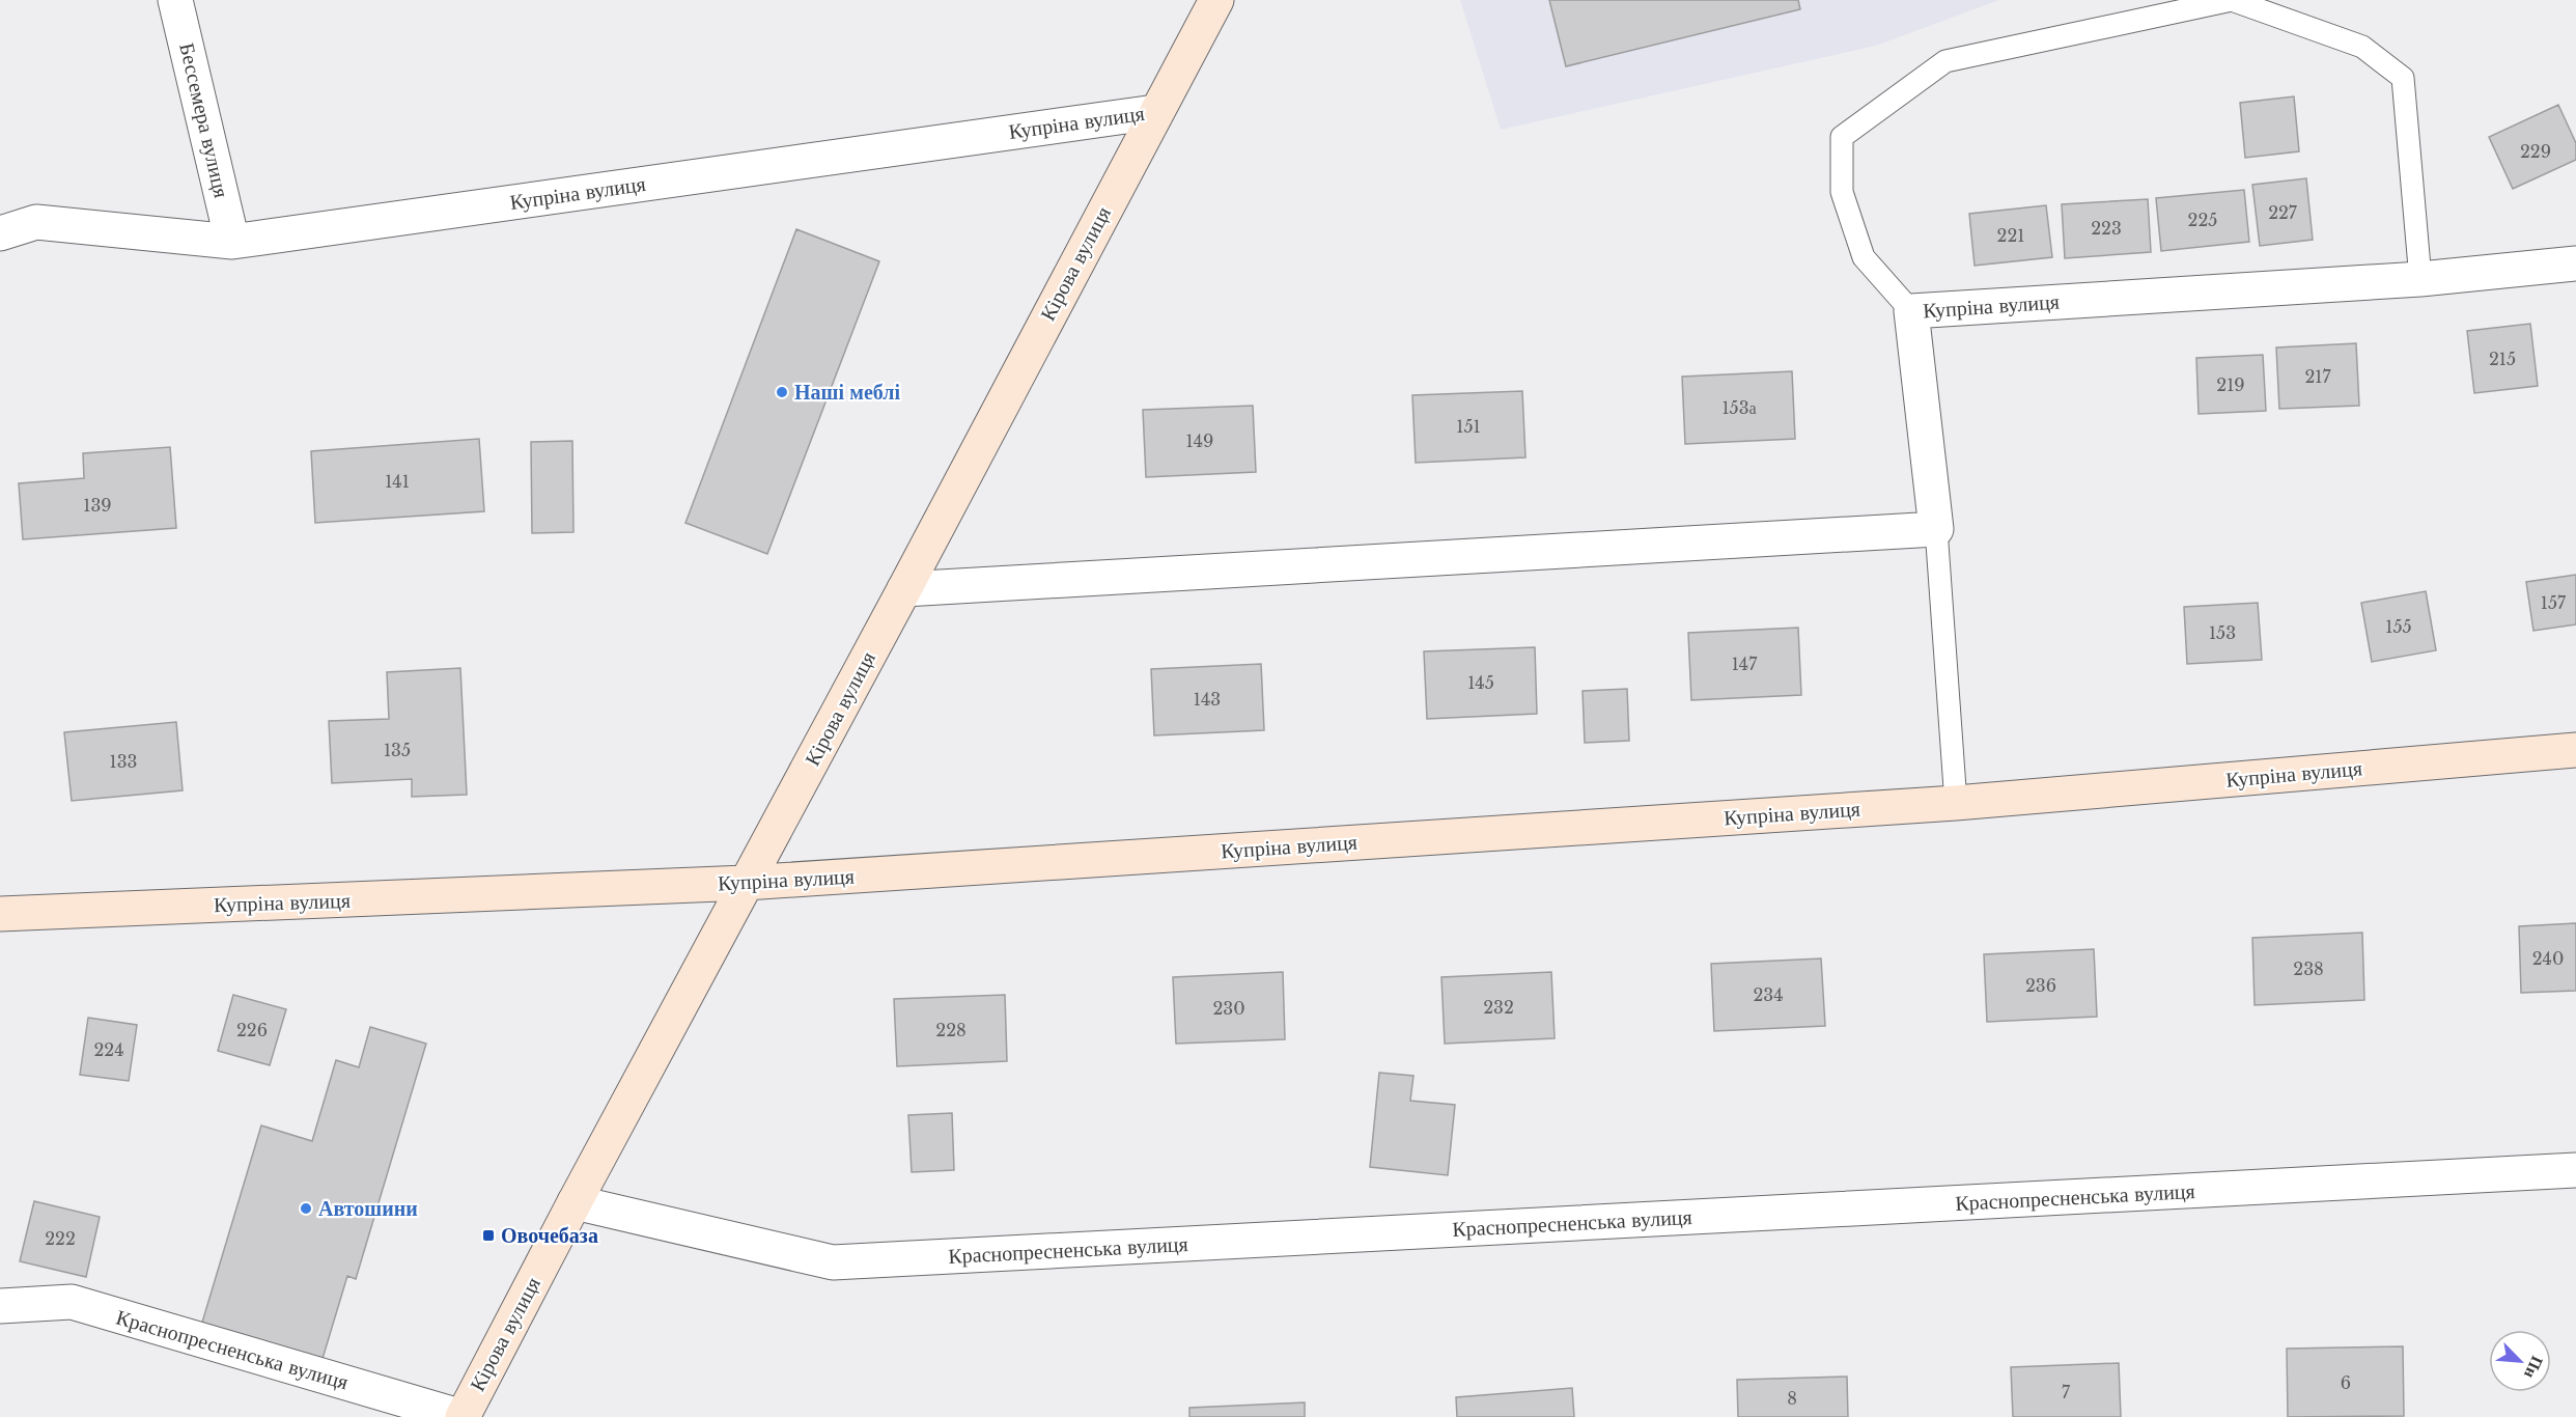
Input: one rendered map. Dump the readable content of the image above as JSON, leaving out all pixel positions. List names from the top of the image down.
{
  "streets": {
    "main road": ["Купріна вулиця", "Кірова вулиця"],
    "street": ["Бессемера вулиця", "Краснопресненська вулиця"]
  },
  "crossings": [
    ["Бессемера вулиця", "Купріна вулиця"],
    ["Купріна вулиця", "Кірова вулиця"],
    ["Кірова вулиця", "Краснопресненська вулиця"]
  ],
  "places": {
    "other": ["Наші меблі", "Автошини"],
    "transit": ["Овочебаза"]
  },
  "house_numbers": [
    "229",
    "227",
    "225",
    "223",
    "221",
    "215",
    "217",
    "219",
    "153а",
    "151",
    "149",
    "141",
    "139",
    "157",
    "155",
    "153",
    "147",
    "145",
    "143",
    "135",
    "133",
    "240",
    "238",
    "236",
    "234",
    "232",
    "230",
    "226",
    "228",
    "224",
    "222",
    "6",
    "7",
    "8"
  ],
  "north": "bottom right"
}
